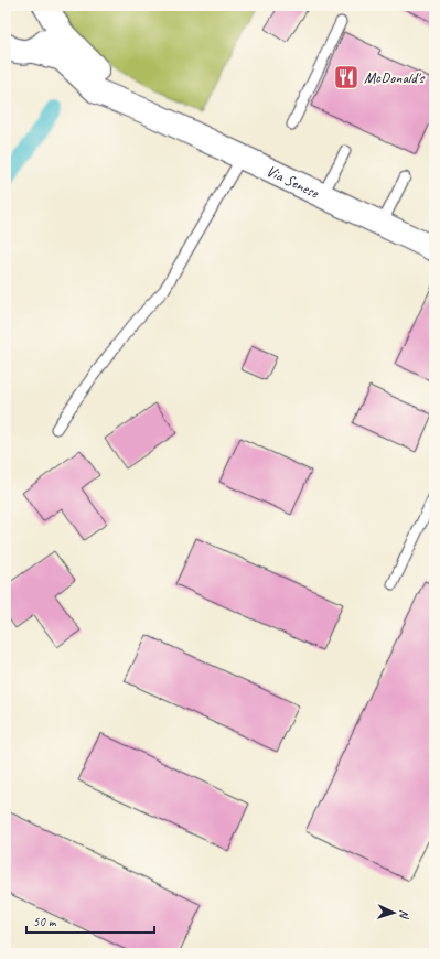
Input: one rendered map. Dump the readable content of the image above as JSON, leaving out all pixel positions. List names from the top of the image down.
{
  "streets": {
    "main road": ["Via Senese"]
  },
  "places": {
    "restaurant": ["McDonald's"]
  },
  "scale_bar": "50 m",
  "north": "right"
}
